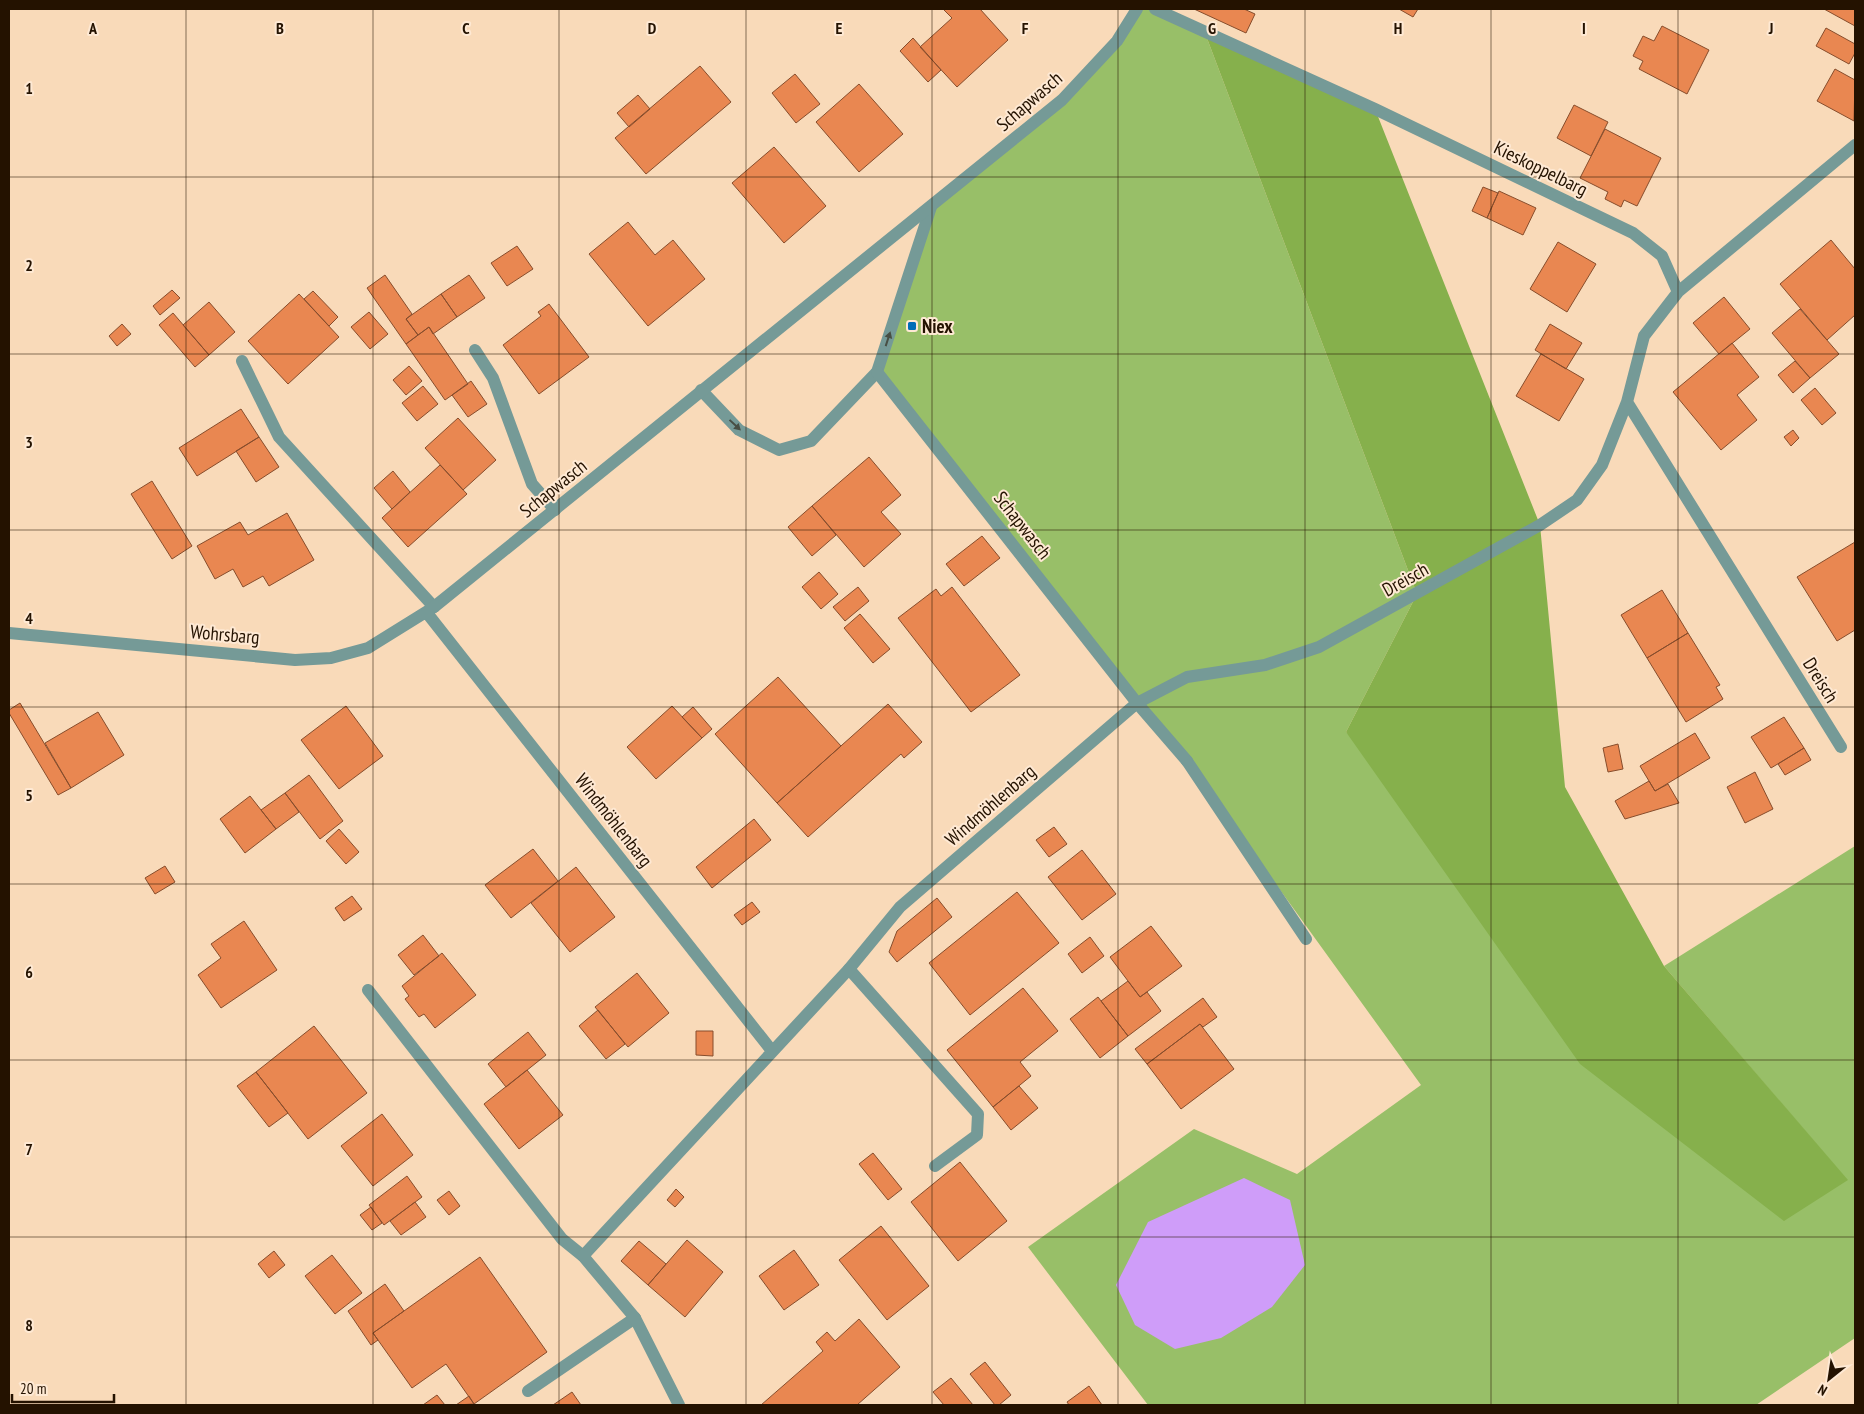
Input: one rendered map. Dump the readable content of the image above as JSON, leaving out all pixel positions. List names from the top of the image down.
{
  "streets": {
    "street": [
      "Schapwasch",
      "Kieskoppelbarg",
      "Dreisch",
      "Wohrsbarg",
      "Windmöhlenbarg"
    ]
  },
  "crossings": [
    ["Schapwasch", "Dreisch"],
    ["Schapwasch", "Wohrsbarg"],
    ["Schapwasch", "Windmöhlenbarg"],
    ["Kieskoppelbarg", "Dreisch"],
    ["Dreisch", "Windmöhlenbarg"],
    ["Wohrsbarg", "Windmöhlenbarg"]
  ],
  "places": {
    "transit": ["Niex"]
  },
  "scale_bar": "20 m",
  "north": "bottom left",
  "grid": {
    "columns": [
      "A",
      "B",
      "C",
      "D",
      "E",
      "F",
      "G",
      "H",
      "I",
      "J"
    ],
    "rows": [
      "1",
      "2",
      "3",
      "4",
      "5",
      "6",
      "7",
      "8"
    ]
  }
}
